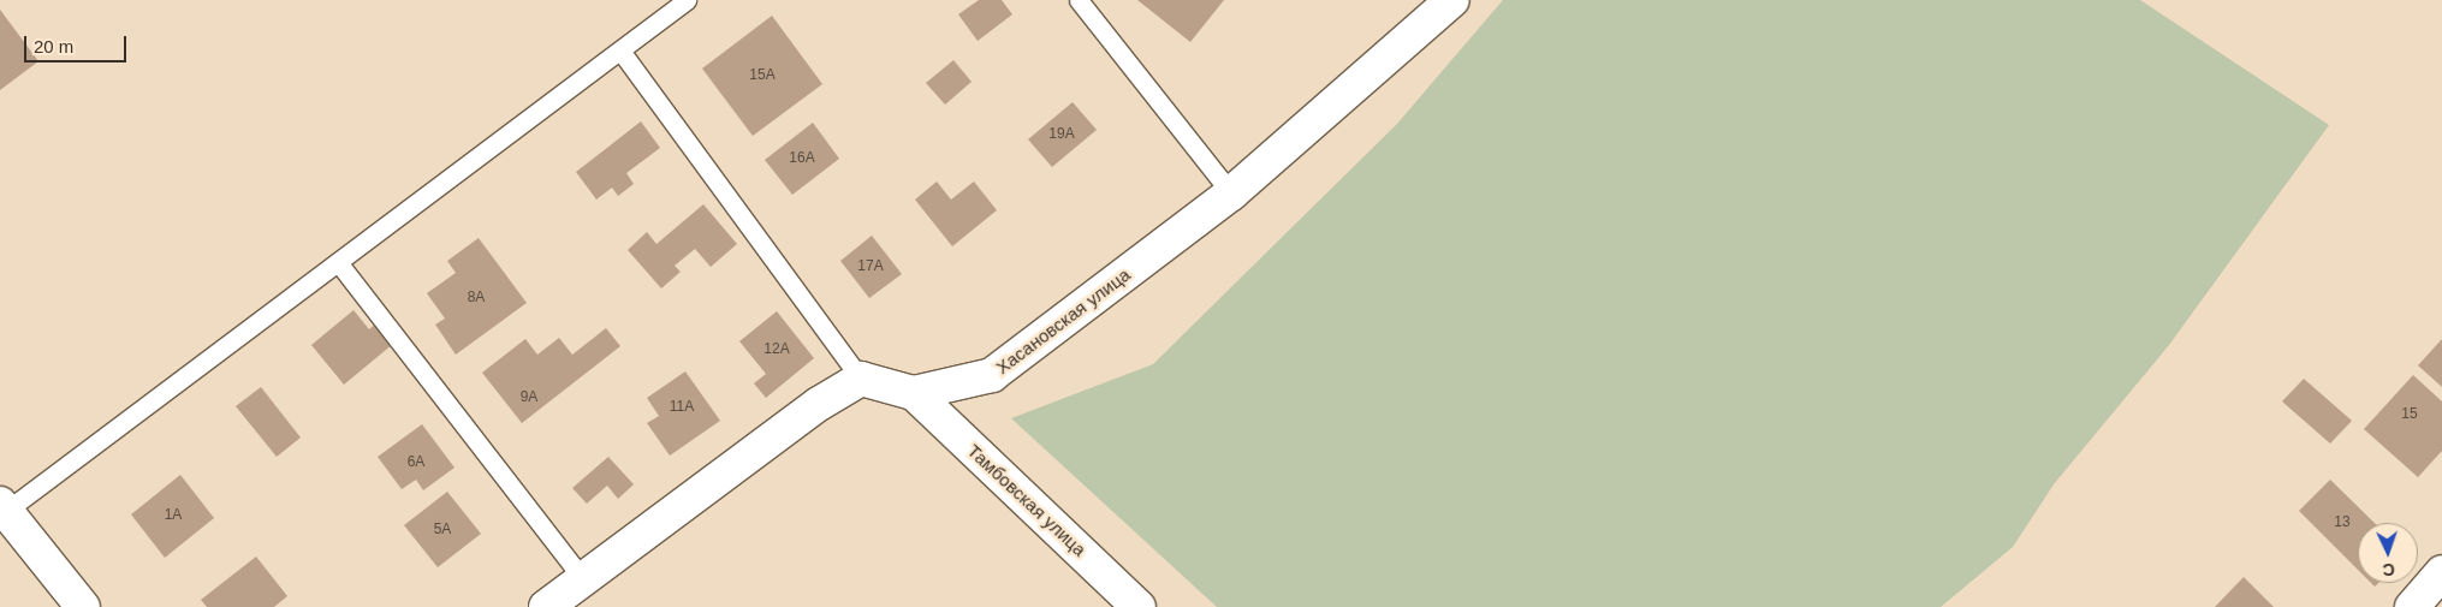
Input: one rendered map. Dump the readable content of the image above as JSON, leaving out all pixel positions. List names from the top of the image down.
{
  "streets": {
    "street": ["Хасановская улица", "Тамбовская улица"]
  },
  "crossings": [
    ["Хасановская улица", "Тамбовская улица"]
  ],
  "house_numbers": [
    "15А",
    "19А",
    "16А",
    "17А",
    "8А",
    "12А",
    "9А",
    "11А",
    "15",
    "6А",
    "1А",
    "13",
    "5А"
  ],
  "scale_bar": "20 m",
  "north": "bottom"
}
